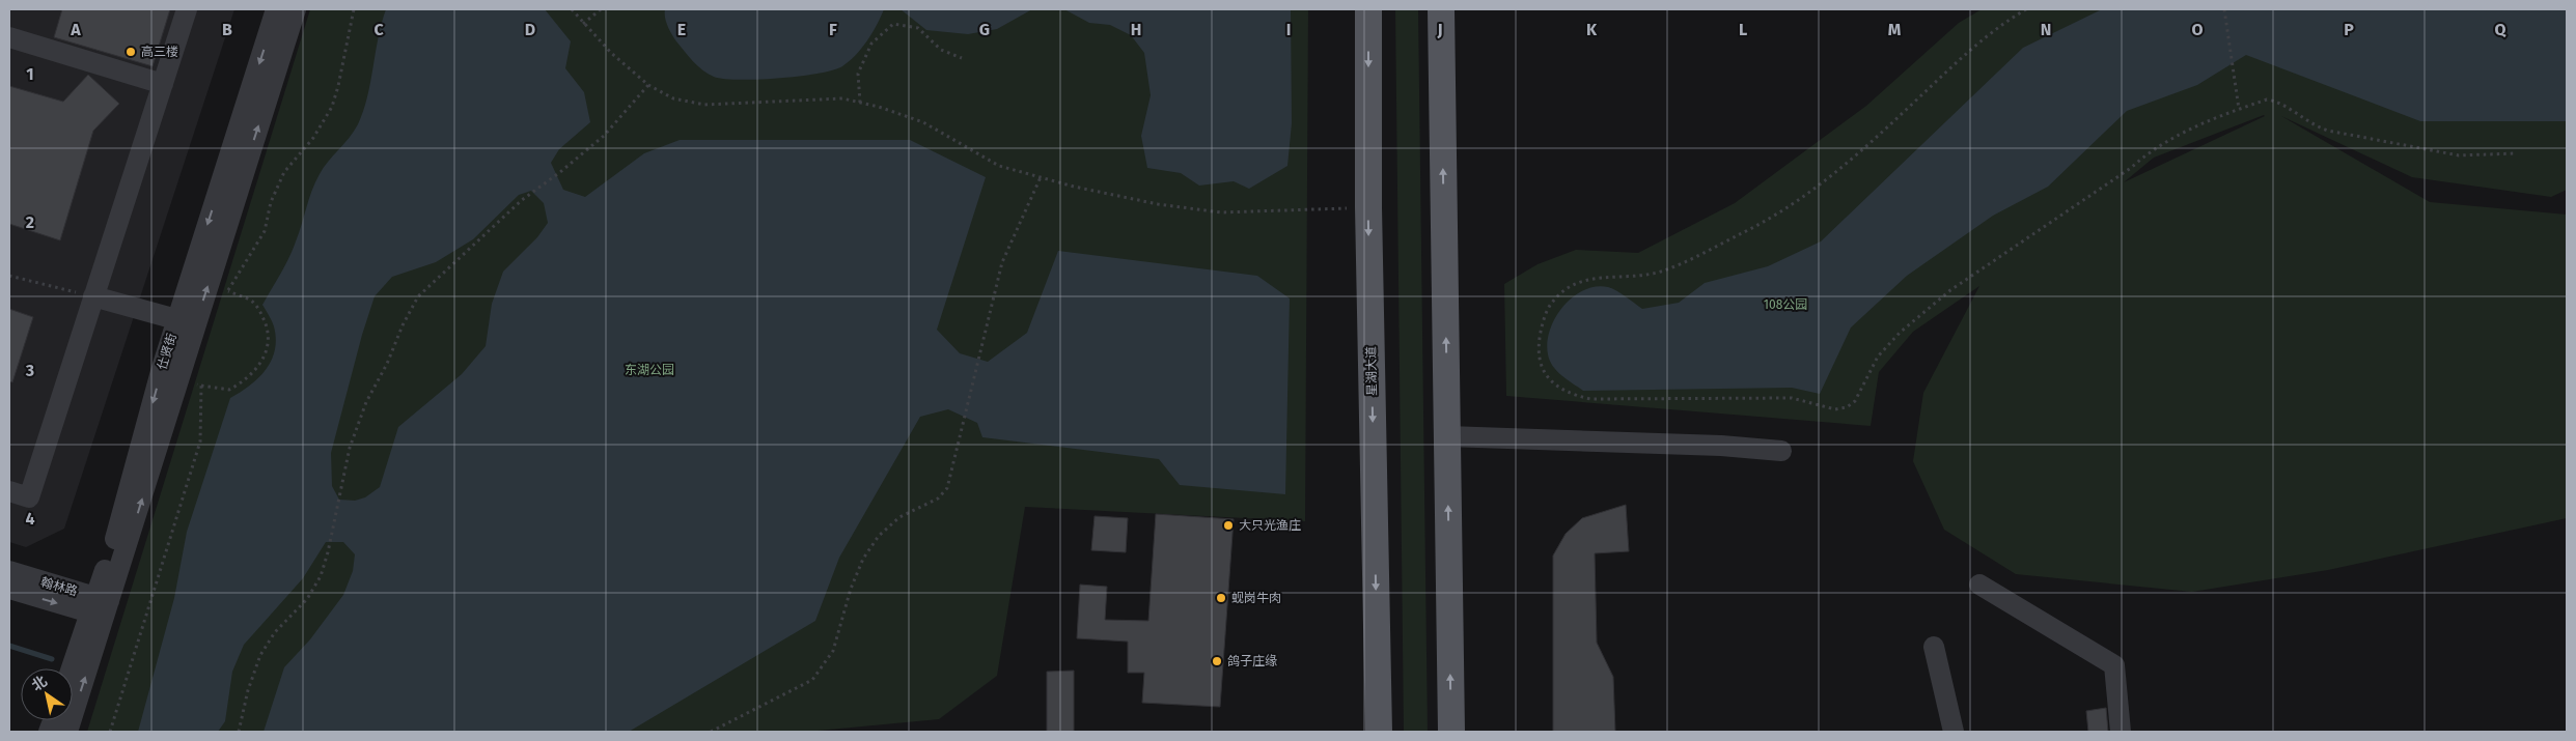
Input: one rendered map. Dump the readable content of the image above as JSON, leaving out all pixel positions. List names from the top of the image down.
{
  "streets": {
    "main road": ["星湖大道"],
    "street": ["仕贤街", "翰林路"]
  },
  "crossings": [
    ["仕贤街", "翰林路"]
  ],
  "parks": ["108公园", "东湖公园"],
  "places": [
    "高三楼",
    "大只光渔庄",
    "蚬岗牛肉",
    "鸽子庄缘"
  ],
  "north": "top left",
  "grid": {
    "columns": [
      "A",
      "B",
      "C",
      "D",
      "E",
      "F",
      "G",
      "H",
      "I",
      "J",
      "K",
      "L",
      "M",
      "N",
      "O",
      "P",
      "Q"
    ],
    "rows": [
      "1",
      "2",
      "3",
      "4"
    ]
  }
}
